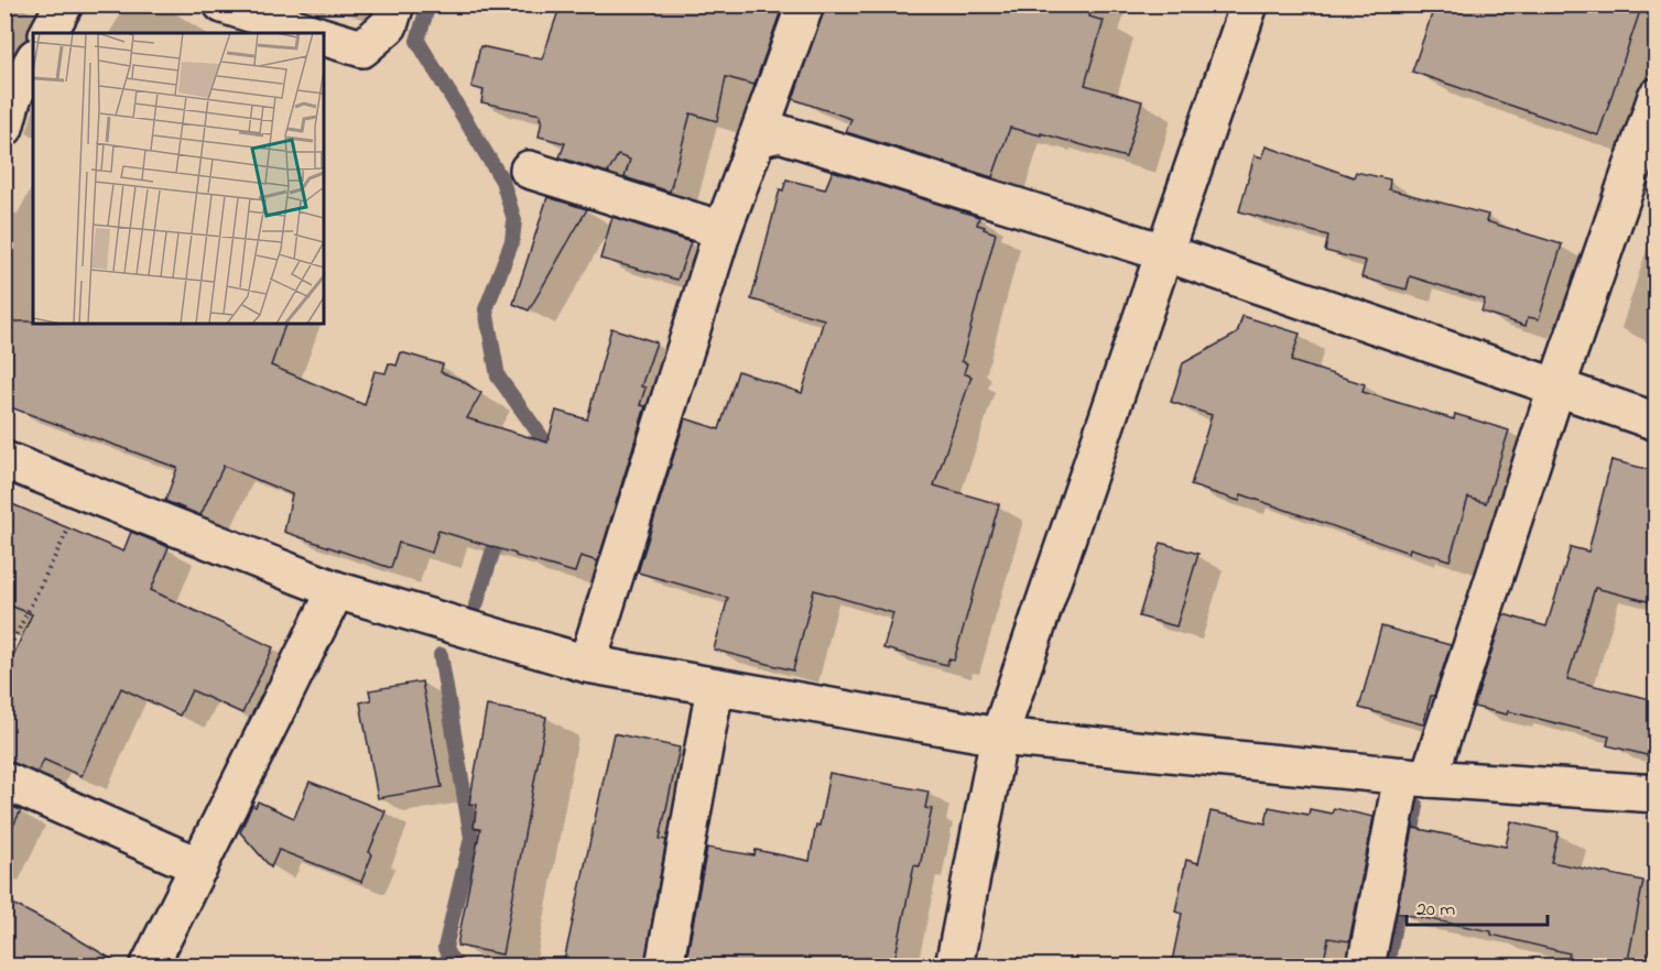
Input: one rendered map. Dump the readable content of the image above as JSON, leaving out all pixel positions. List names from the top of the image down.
{
  "scale_bar": "20 m"
}
